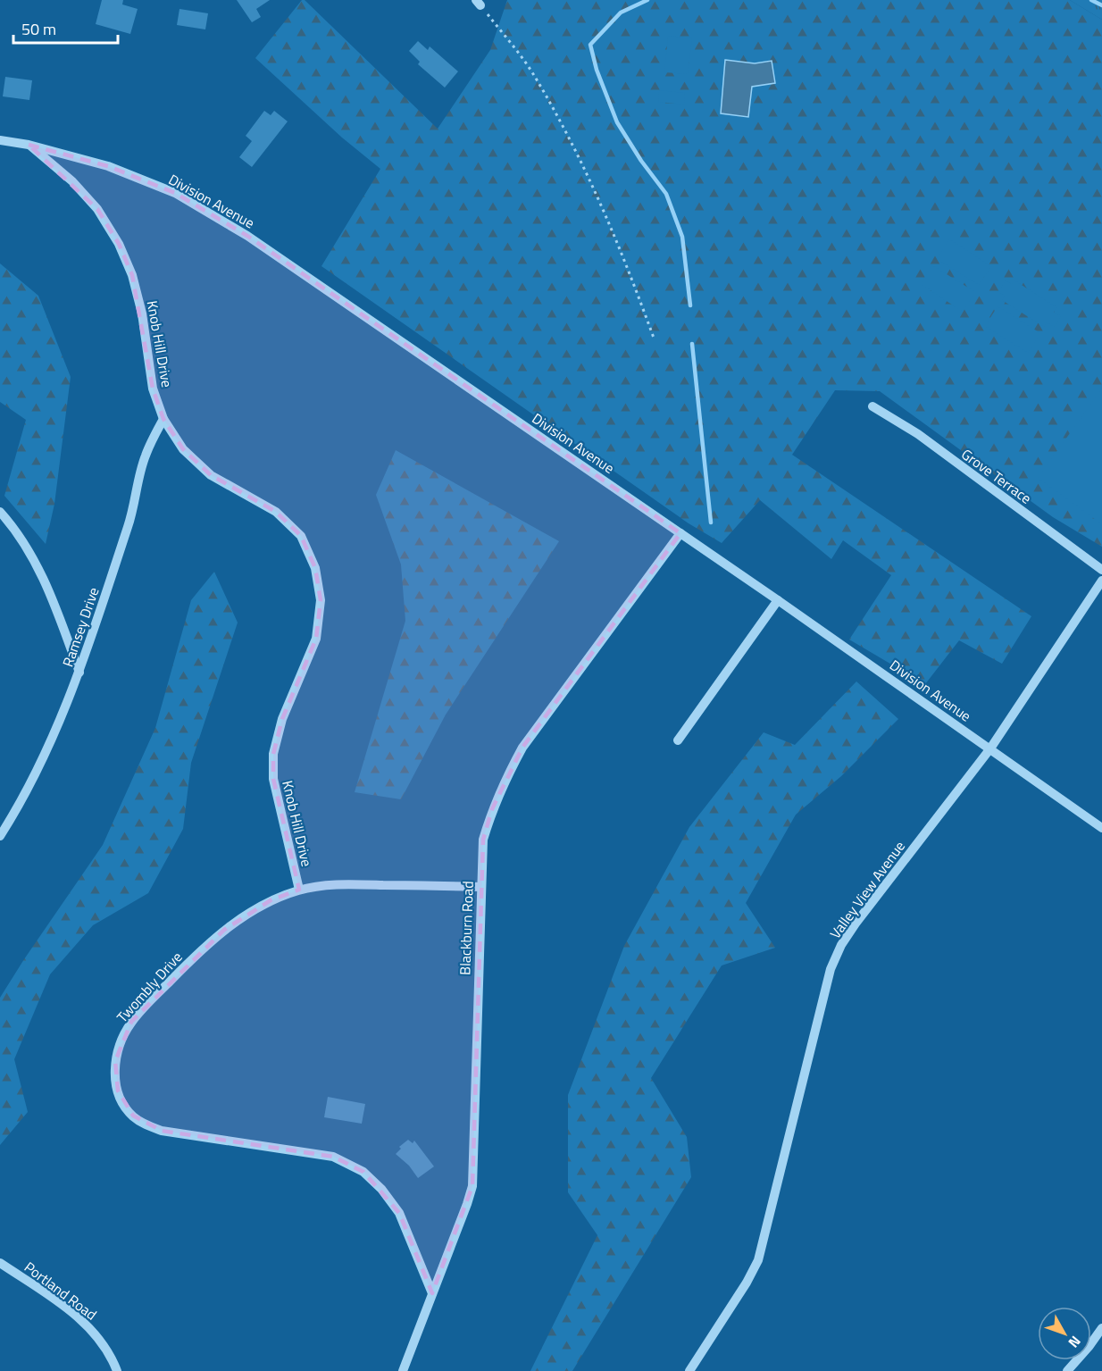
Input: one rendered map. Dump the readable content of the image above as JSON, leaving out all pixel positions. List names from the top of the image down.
{
  "streets": {
    "street": [
      "Division Avenue",
      "Knob Hill Drive",
      "Grove Terrace",
      "Ramsey Drive",
      "Valley View Avenue",
      "Blackburn Road",
      "Twombly Drive",
      "Portland Road"
    ]
  },
  "crossings": [
    ["Division Avenue", "Knob Hill Drive"],
    ["Division Avenue", "Valley View Avenue"],
    ["Division Avenue", "Blackburn Road"],
    ["Knob Hill Drive", "Ramsey Drive"],
    ["Knob Hill Drive", "Twombly Drive"],
    ["Blackburn Road", "Twombly Drive"]
  ],
  "scale_bar": "50 m",
  "north": "bottom right"
}
